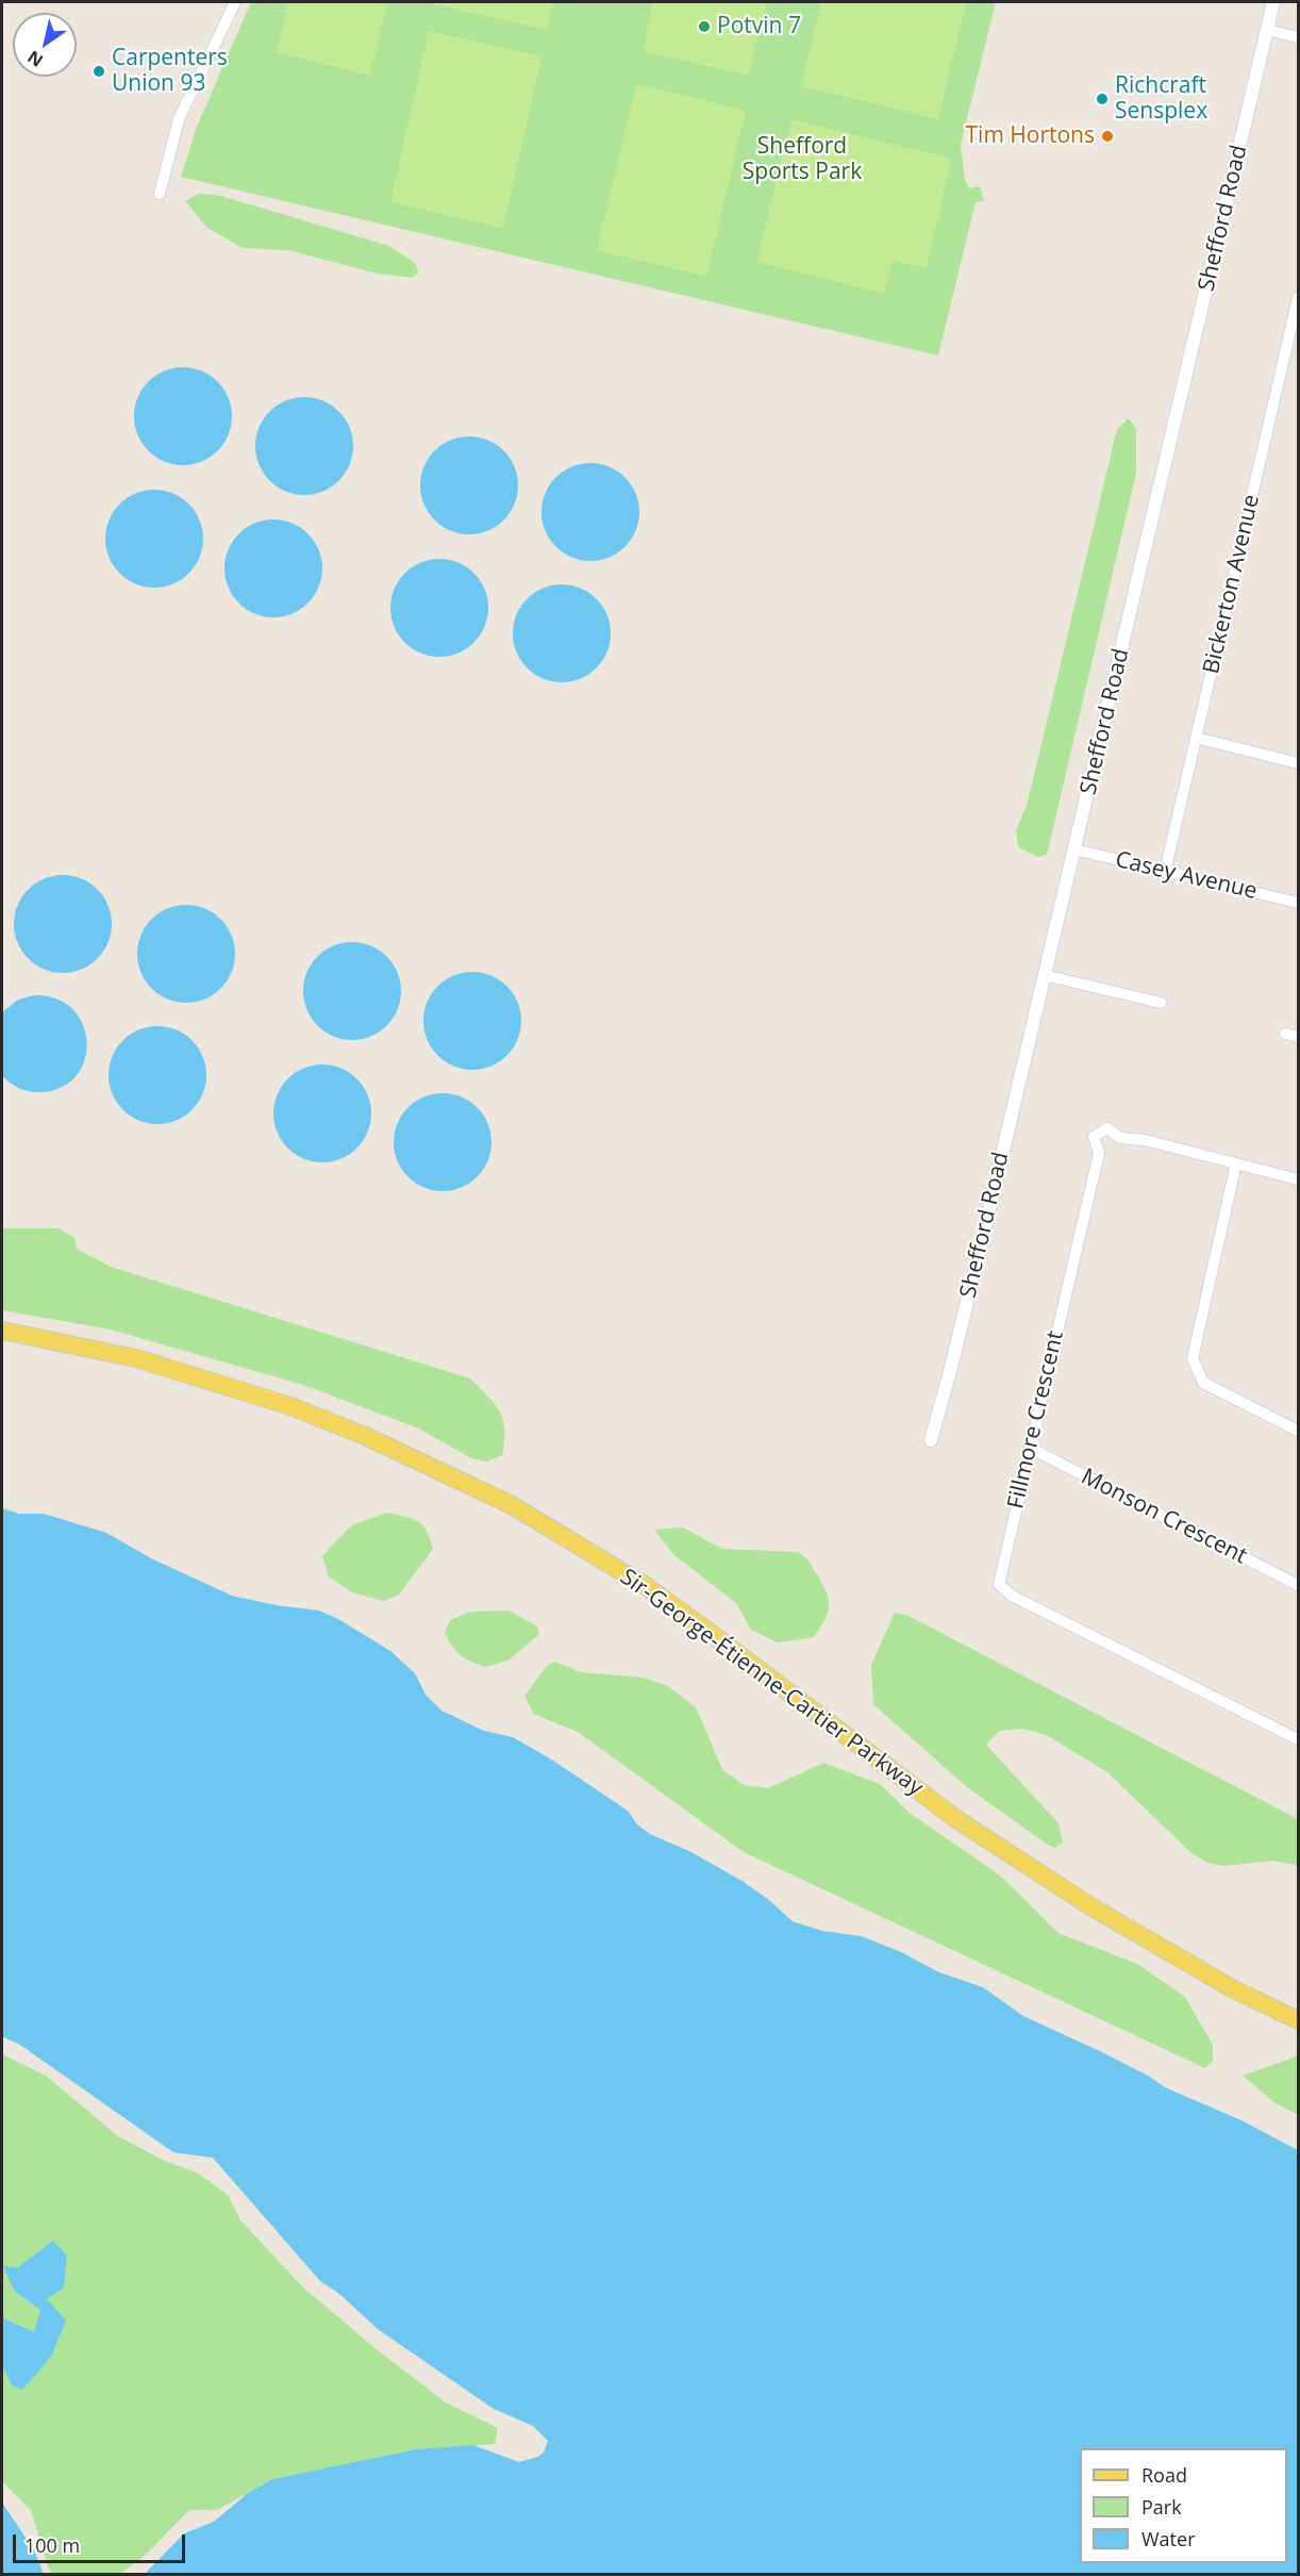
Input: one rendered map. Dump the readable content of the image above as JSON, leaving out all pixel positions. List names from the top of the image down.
{
  "streets": {
    "main road": ["Sir-George-Étienne-Cartier Parkway"],
    "street": [
      "Shefford Road",
      "Bickerton Avenue",
      "Casey Avenue",
      "Fillmore Crescent",
      "Monson Crescent"
    ]
  },
  "crossings": [
    ["Shefford Road", "Casey Avenue"],
    ["Bickerton Avenue", "Casey Avenue"],
    ["Fillmore Crescent", "Monson Crescent"]
  ],
  "parks": ["Shefford Sports Park"],
  "places": [
    "Potvin 7",
    "Carpenters Union 93",
    "Richcraft Sensplex",
    "Tim Hortons"
  ],
  "legend": ["Road", "Park", "Water"],
  "scale_bar": "100 m",
  "north": "bottom left"
}
